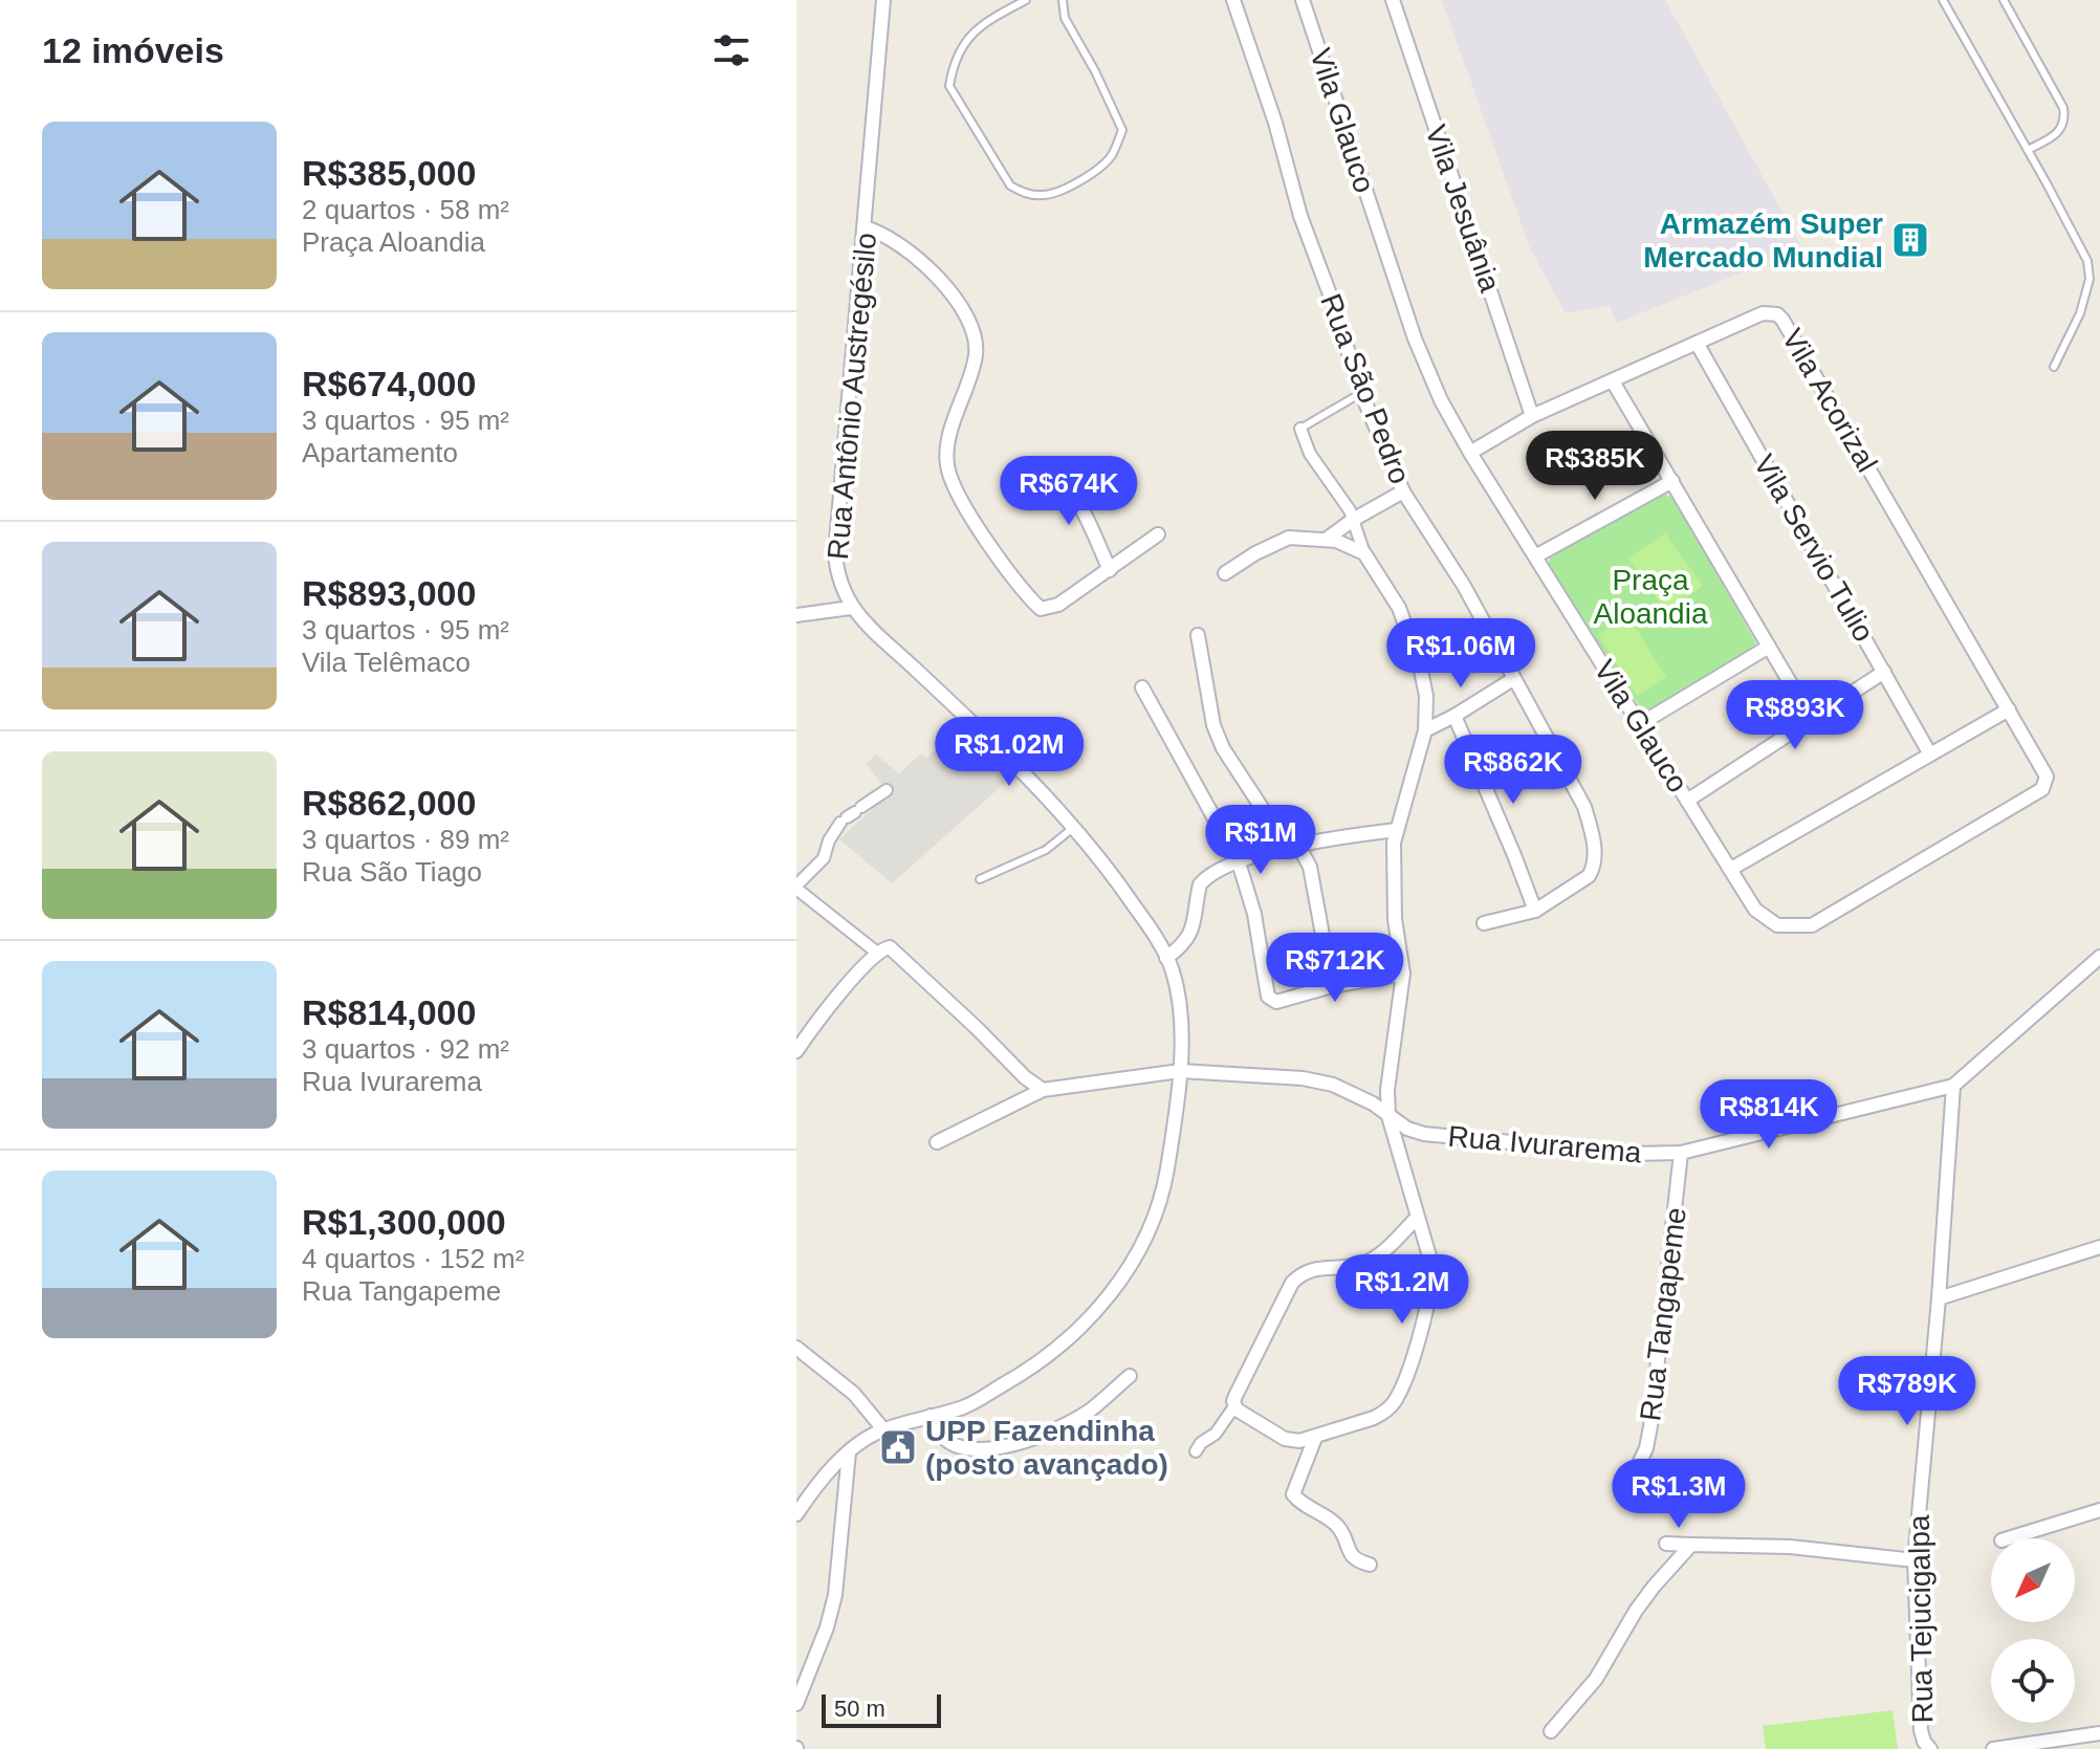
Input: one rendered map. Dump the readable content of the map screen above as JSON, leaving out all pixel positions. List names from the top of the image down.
{
  "streets": {
    "street": [
      "Vila Glauco",
      "Vila Jesuânia",
      "Rua São Pedro",
      "Rua Antônio Austregésilo",
      "Vila Acorizal",
      "Vila Servio Tulio",
      "Rua Ivurarema",
      "Rua Tangapeme",
      "Rua Tejucigalpa"
    ]
  },
  "crossings": [
    ["Vila Glauco", "Vila Acorizal"],
    ["Vila Jesuânia", "Vila Acorizal"],
    ["Rua Antônio Austregésilo", "Rua Ivurarema"],
    ["Vila Acorizal", "Vila Servio Tulio"],
    ["Rua Ivurarema", "Rua Tangapeme"],
    ["Rua Ivurarema", "Rua Tejucigalpa"]
  ],
  "parks": ["Praça Aloandia"],
  "places": {
    "building": ["Armazém Super Mercado Mundial"],
    "public building": ["UPP Fazendinha (posto avançado)"]
  },
  "scale_bar": "50 m",
  "north": "bottom left",
  "page": {
    "heading": "12 imóveis",
    "list": [
      {
        "name": "R$385,000",
        "note": "2 quartos · 58 m² · Praça Aloandia"
      },
      {
        "name": "R$674,000",
        "note": "3 quartos · 95 m² · Apartamento"
      },
      {
        "name": "R$893,000",
        "note": "3 quartos · 95 m² · Vila Telêmaco"
      },
      {
        "name": "R$862,000",
        "note": "3 quartos · 89 m² · Rua São Tiago"
      },
      {
        "name": "R$814,000",
        "note": "3 quartos · 92 m² · Rua Ivurarema"
      },
      {
        "name": "R$1,300,000",
        "note": "4 quartos · 152 m² · Rua Tangapeme"
      }
    ],
    "price": [
      "R$385K",
      "R$674K",
      "R$1.06M",
      "R$893K",
      "R$1.02M",
      "R$862K",
      "R$1M",
      "R$712K",
      "R$814K",
      "R$1.2M",
      "R$789K",
      "R$1.3M"
    ],
    "scale": "50 m"
  }
}
